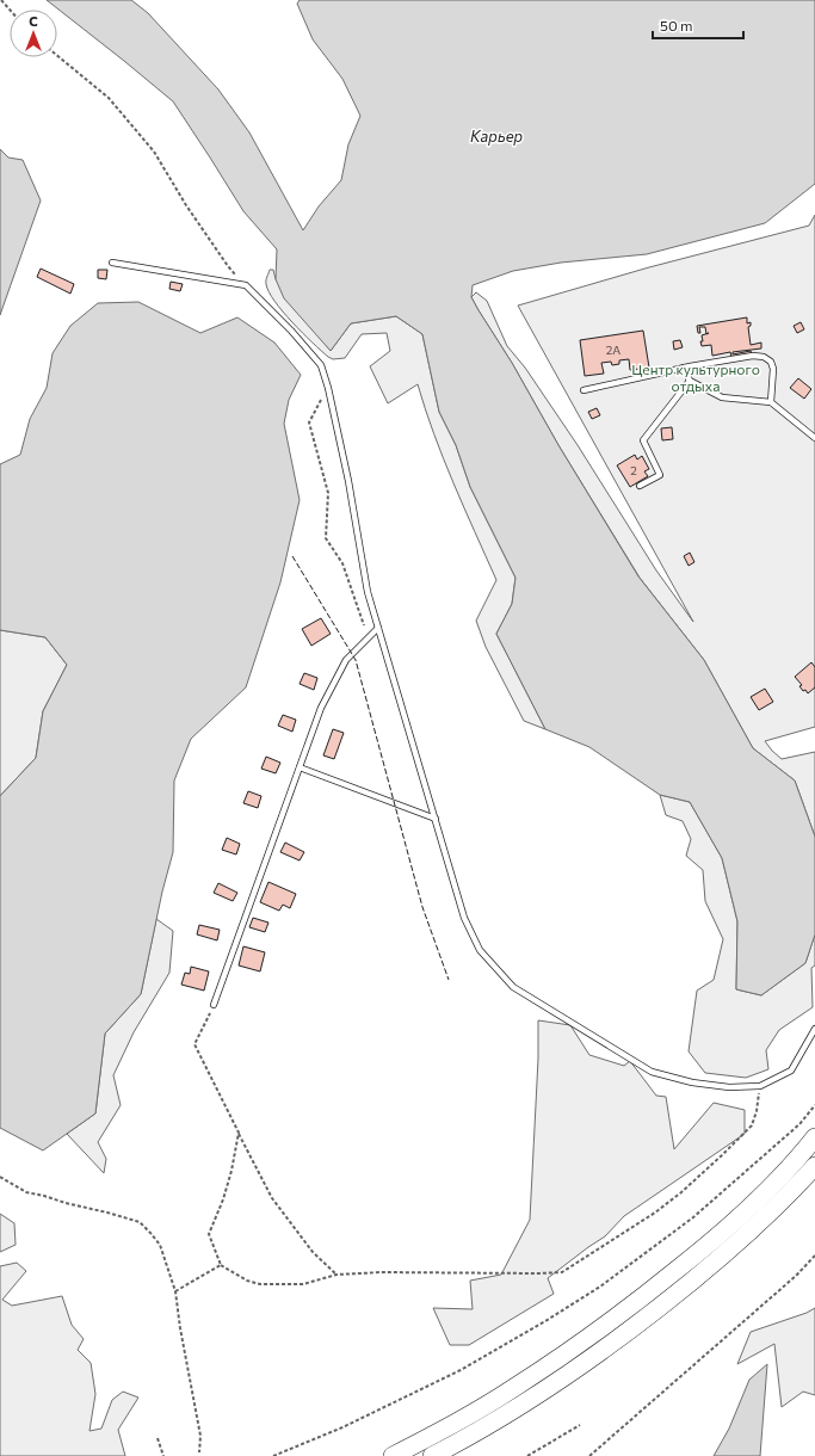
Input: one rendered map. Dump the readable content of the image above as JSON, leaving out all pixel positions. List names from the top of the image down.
{
  "water": ["Карьер"],
  "parks": ["Центр культурного отдыха"],
  "house_numbers": ["2А", "2"],
  "scale_bar": "50 m",
  "north": "top"
}
